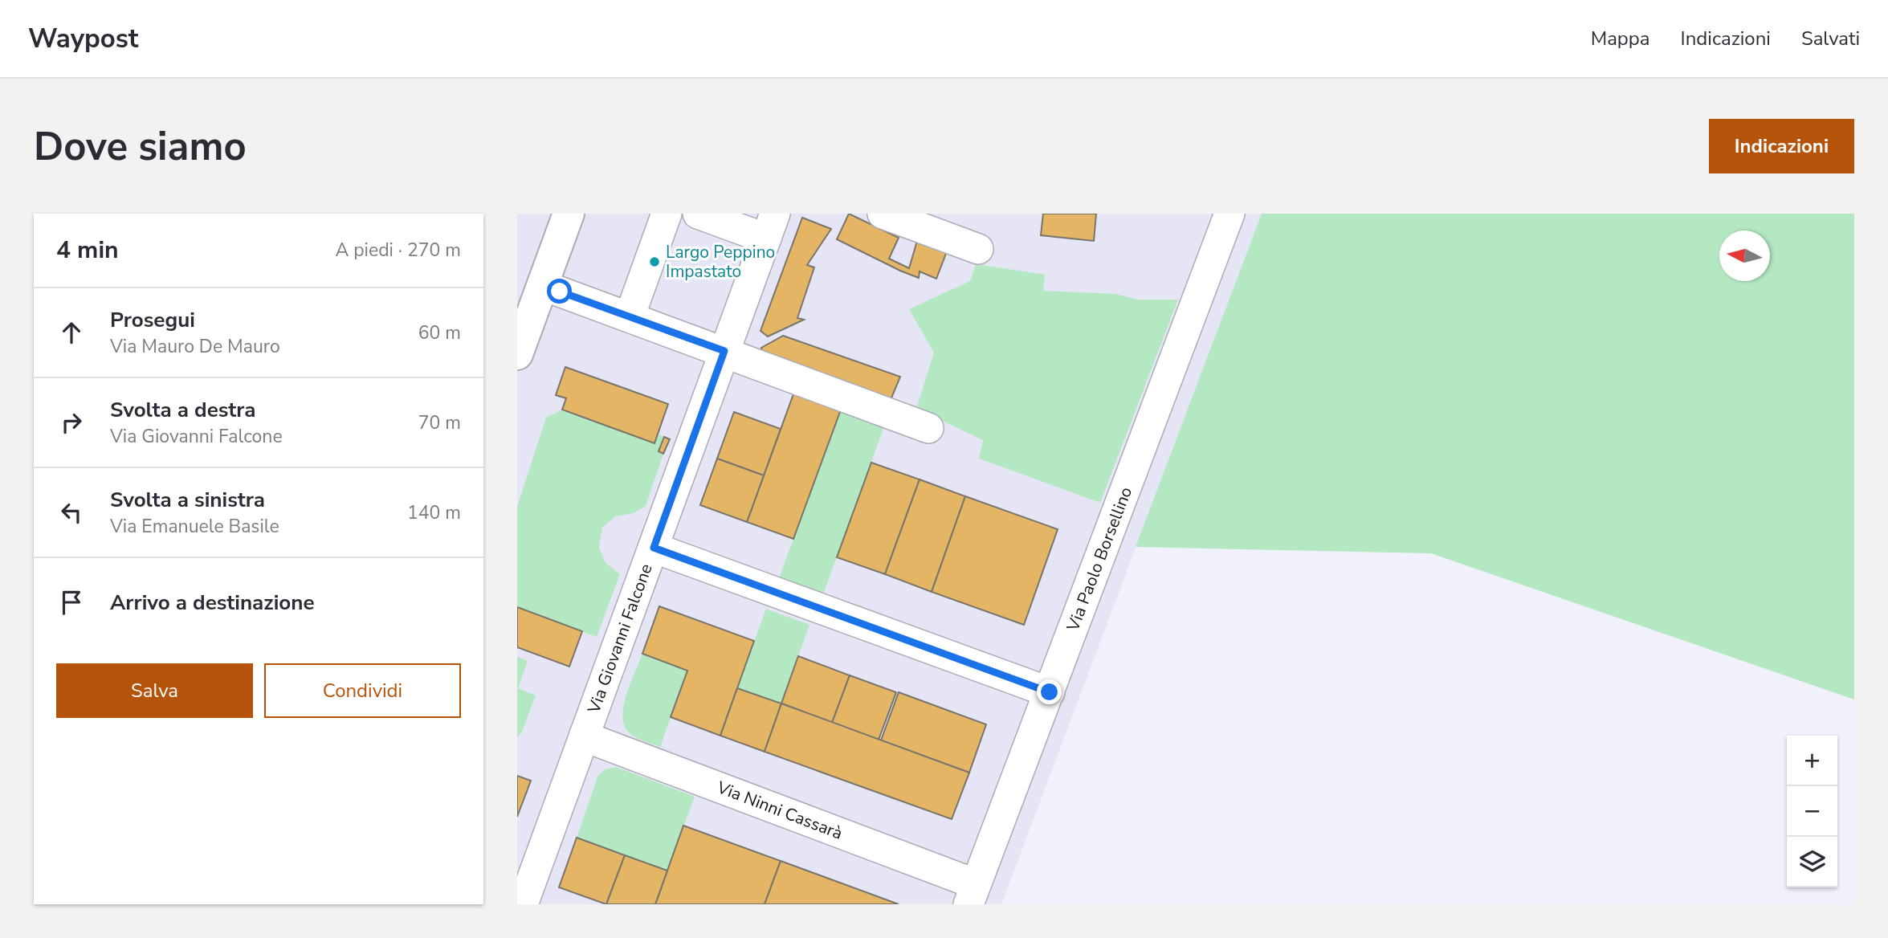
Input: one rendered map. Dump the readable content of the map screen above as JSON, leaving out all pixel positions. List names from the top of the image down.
{
  "streets": {
    "street": ["Via Paolo Borsellino", "Via Giovanni Falcone", "Via Ninni Cassarà"]
  },
  "crossings": [
    ["Via Paolo Borsellino", "Via Ninni Cassarà"],
    ["Via Giovanni Falcone", "Via Ninni Cassarà"]
  ],
  "places": ["Largo Peppino Impastato"],
  "north": "left",
  "page": {
    "header": "Waypost",
    "nav": ["Mappa", "Indicazioni", "Salvati"],
    "buttons": [
      "Indicazioni",
      ["Salva", "Condividi"]
    ],
    "title": "Dove siamo",
    "heading": ["4 min", "A piedi · 270 m"],
    "list": [
      ["Prosegui", "Via Mauro De Mauro", "60 m"],
      ["Svolta a destra", "Via Giovanni Falcone", "70 m"],
      ["Svolta a sinistra", "Via Emanuele Basile", "140 m"],
      "Arrivo a destinazione"
    ],
    "map_buttons": ["+", "−"]
  }
}
